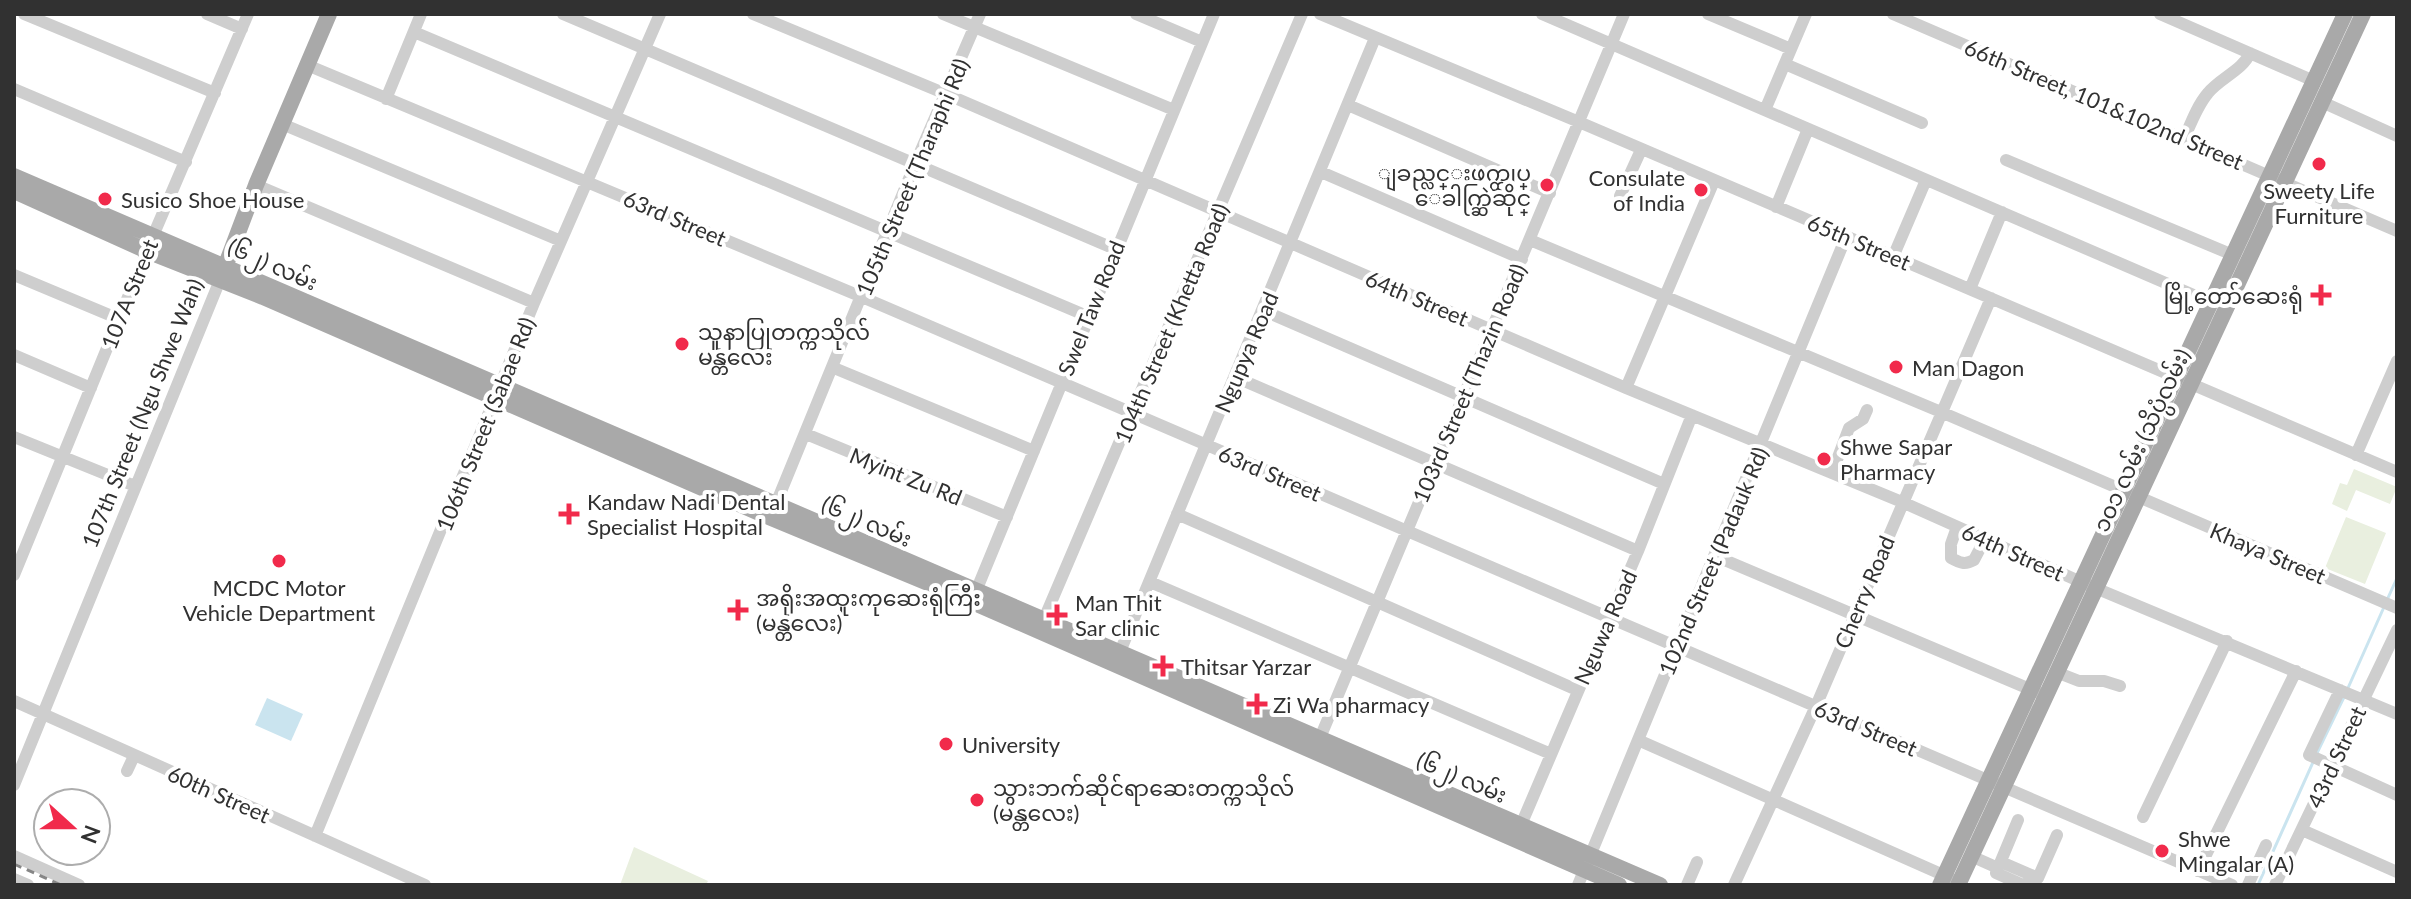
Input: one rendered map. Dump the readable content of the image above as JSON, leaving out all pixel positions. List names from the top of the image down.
{
  "streets": {
    "main road": ["(၆၂) လမ်း", "107th Street (Ngu Shwe Wah)", "၁၀၁ လမ်း (သိပ္ပံလမ်း)"],
    "street": [
      "66th Street, 101&102nd Street",
      "105th Street (Tharaphi Rd)",
      "63rd Street",
      "65th Street",
      "107A Street",
      "64th Street",
      "Swel Taw Road",
      "104th Street (Khetta Road)",
      "Ngupya Road",
      "103rd Street (Thazin Road)",
      "106th Street (Sabae Rd)",
      "Myint Zu Rd",
      "Khaya Street",
      "102nd Street (Padauk Rd)",
      "Cherry Road",
      "Nguwa Road",
      "43rd Street",
      "60th Street"
    ]
  },
  "crossings": [
    ["66th Street, 101&102nd Street", "၁၀၁ လမ်း (သိပ္ပံလမ်း)"],
    ["105th Street (Tharaphi Rd)", "63rd Street"],
    ["105th Street (Tharaphi Rd)", "(၆၂) လမ်း"],
    ["105th Street (Tharaphi Rd)", "64th Street"],
    ["105th Street (Tharaphi Rd)", "Myint Zu Rd"],
    ["63rd Street", "Swel Taw Road"],
    ["63rd Street", "104th Street (Khetta Road)"],
    ["63rd Street", "Ngupya Road"],
    ["63rd Street", "103rd Street (Thazin Road)"],
    ["63rd Street", "107th Street (Ngu Shwe Wah)"],
    ["63rd Street", "106th Street (Sabae Rd)"],
    ["63rd Street", "၁၀၁ လမ်း (သိပ္ပံလမ်း)"],
    ["63rd Street", "102nd Street (Padauk Rd)"],
    ["63rd Street", "Cherry Road"],
    ["63rd Street", "Nguwa Road"],
    ["65th Street", "Ngupya Road"],
    ["65th Street", "103rd Street (Thazin Road)"],
    ["65th Street", "၁၀၁ လမ်း (သိပ္ပံလမ်း)"],
    ["65th Street", "102nd Street (Padauk Rd)"],
    ["65th Street", "Cherry Road"],
    ["(၆၂) လမ်း", "107A Street"],
    ["(၆၂) လမ်း", "Swel Taw Road"],
    ["(၆၂) လမ်း", "104th Street (Khetta Road)"],
    ["(၆၂) လမ်း", "Ngupya Road"],
    ["(၆၂) လမ်း", "103rd Street (Thazin Road)"],
    ["(၆၂) လမ်း", "107th Street (Ngu Shwe Wah)"],
    ["(၆၂) လမ်း", "106th Street (Sabae Rd)"],
    ["(၆၂) လမ်း", "102nd Street (Padauk Rd)"],
    ["(၆၂) လမ်း", "Nguwa Road"],
    ["64th Street", "Swel Taw Road"],
    ["64th Street", "104th Street (Khetta Road)"],
    ["64th Street", "Ngupya Road"],
    ["64th Street", "103rd Street (Thazin Road)"],
    ["64th Street", "၁၀၁ လမ်း (သိပ္ပံလမ်း)"],
    ["64th Street", "102nd Street (Padauk Rd)"],
    ["64th Street", "Cherry Road"],
    ["64th Street", "Nguwa Road"],
    ["64th Street", "43rd Street"],
    ["Swel Taw Road", "Myint Zu Rd"],
    ["103rd Street (Thazin Road)", "Khaya Street"],
    ["107th Street (Ngu Shwe Wah)", "60th Street"],
    ["106th Street (Sabae Rd)", "60th Street"],
    ["၁၀၁ လမ်း (သိပ္ပံလမ်း)", "Khaya Street"],
    ["Khaya Street", "102nd Street (Padauk Rd)"],
    ["Khaya Street", "Cherry Road"]
  ],
  "places": {
    "other": [
      "Sweety Life Furniture",
      "ျခည္လင္းဖက္ထုပ္ ေခါက္ဆြဲဆိုင္",
      "Consulate of India",
      "Susico Shoe House",
      "သူနာပြုတက္ကသိုလ် မန္တလေး",
      "Man Dagon",
      "Shwe Sapar Pharmacy",
      "MCDC Motor Vehicle Department",
      "University",
      "သွားဘက်ဆိုင်ရာဆေးတက္ကသိုလ် (မန္တလေး)",
      "Shwe Mingalar (A)"
    ],
    "health": [
      "မြို့တော်ဆေးရုံ",
      "Kandaw Nadi Dental Specialist Hospital",
      "အရိုးအထူးကုဆေးရုံကြီး (မန္တလေး)",
      "Man Thit Sar clinic",
      "Thitsar Yarzar",
      "Zi Wa pharmacy"
    ]
  },
  "north": "right"
}
